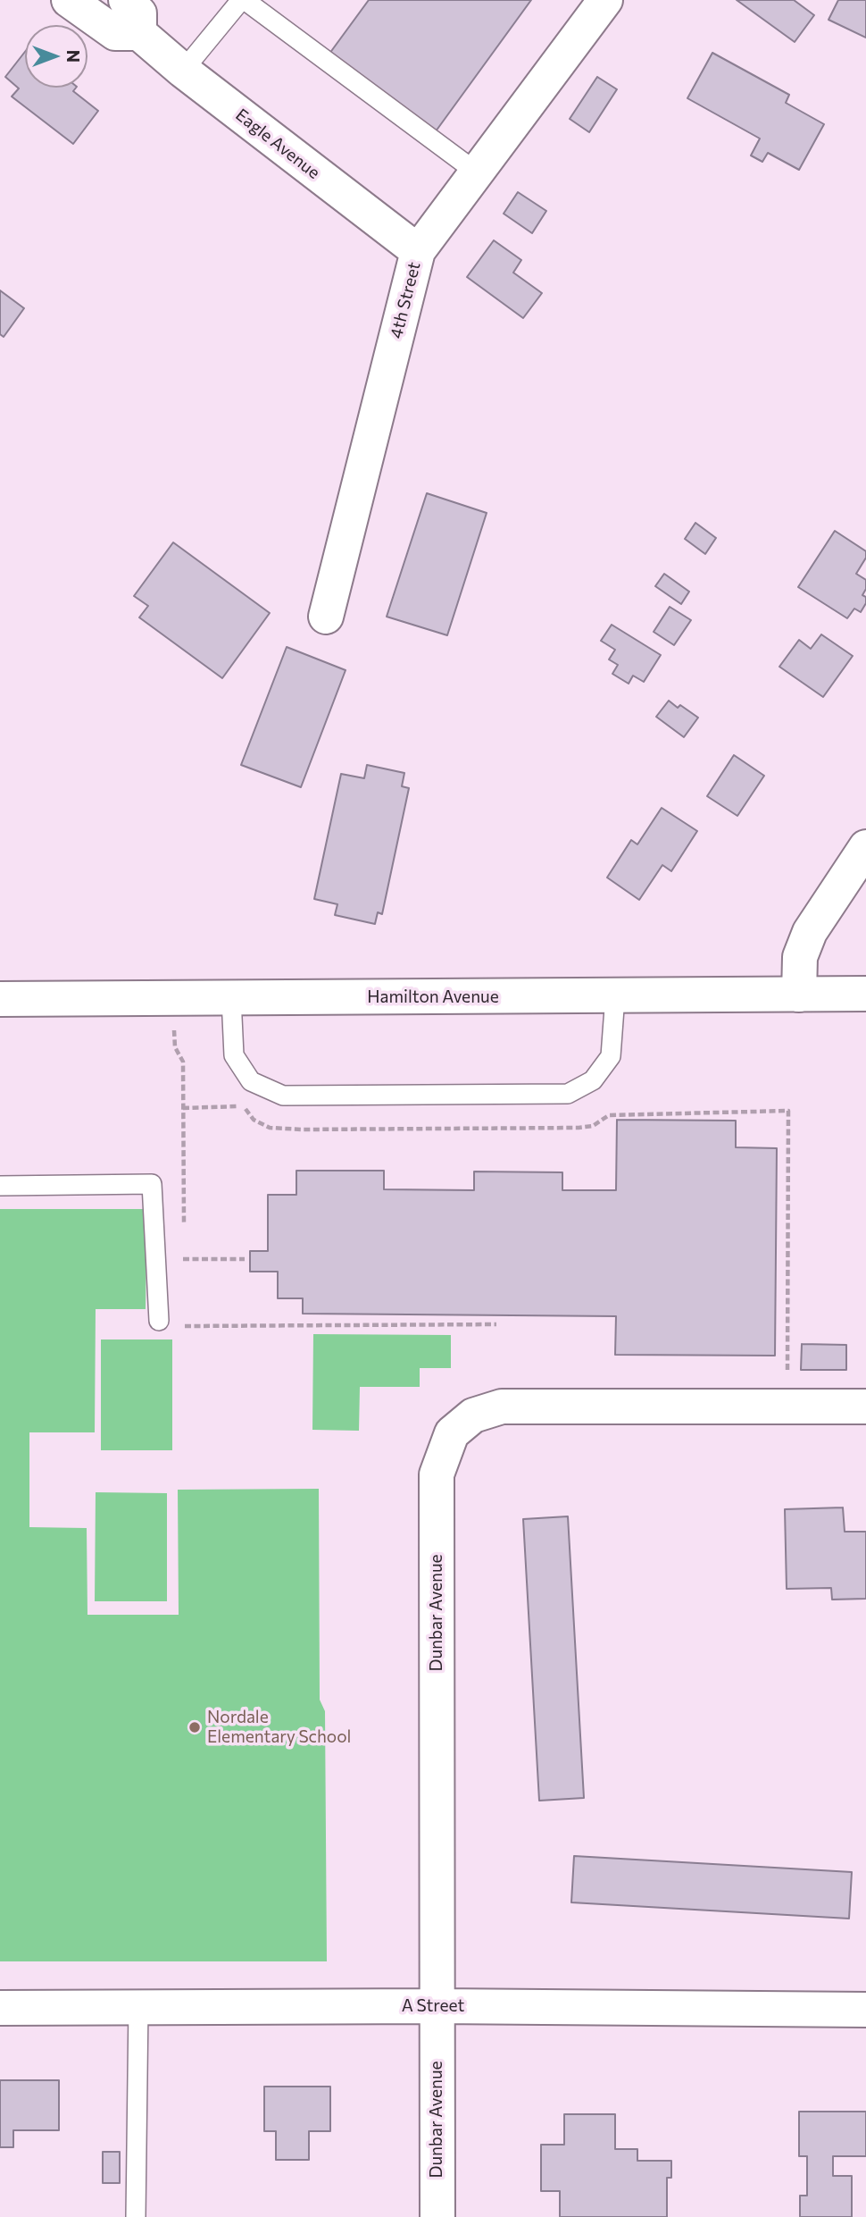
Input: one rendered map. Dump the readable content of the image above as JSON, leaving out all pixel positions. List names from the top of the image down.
{
  "streets": {
    "street": [
      "Eagle Avenue",
      "4th Street",
      "Hamilton Avenue",
      "Dunbar Avenue",
      "A Street"
    ]
  },
  "crossings": [
    ["Eagle Avenue", "4th Street"],
    ["Dunbar Avenue", "A Street"]
  ],
  "places": ["Nordale Elementary School"],
  "north": "right"
}
